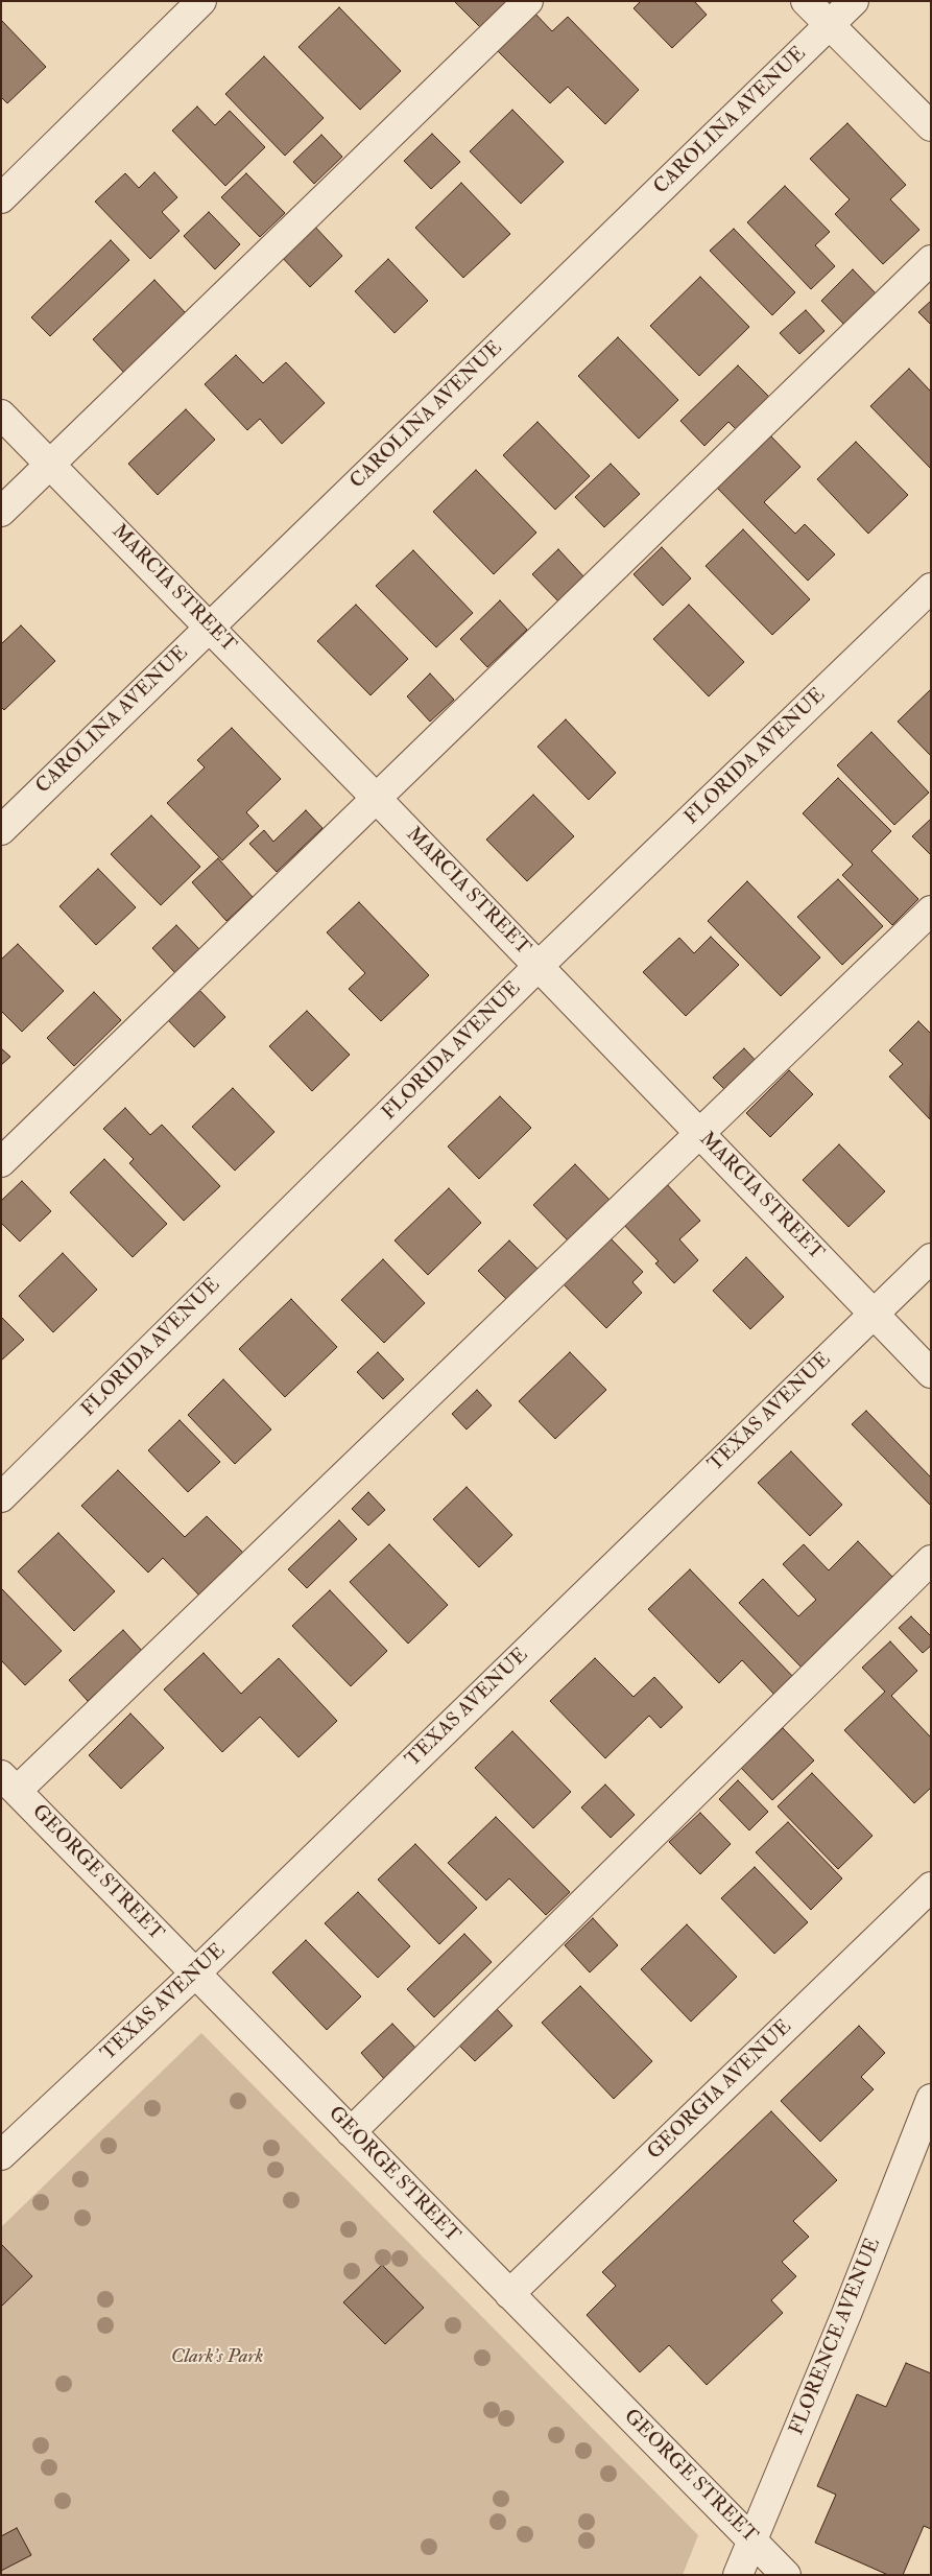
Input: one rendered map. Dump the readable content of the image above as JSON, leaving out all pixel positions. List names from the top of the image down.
{
  "streets": {
    "street": [
      "CAROLINA AVENUE",
      "MARCIA STREET",
      "FLORIDA AVENUE",
      "TEXAS AVENUE",
      "GEORGE STREET",
      "GEORGIA AVENUE",
      "FLORENCE AVENUE"
    ]
  },
  "crossings": [
    ["CAROLINA AVENUE", "MARCIA STREET"],
    ["MARCIA STREET", "FLORIDA AVENUE"],
    ["MARCIA STREET", "TEXAS AVENUE"],
    ["TEXAS AVENUE", "GEORGE STREET"],
    ["GEORGE STREET", "GEORGIA AVENUE"],
    ["GEORGE STREET", "FLORENCE AVENUE"]
  ],
  "parks": ["Clark's Park"]
}
